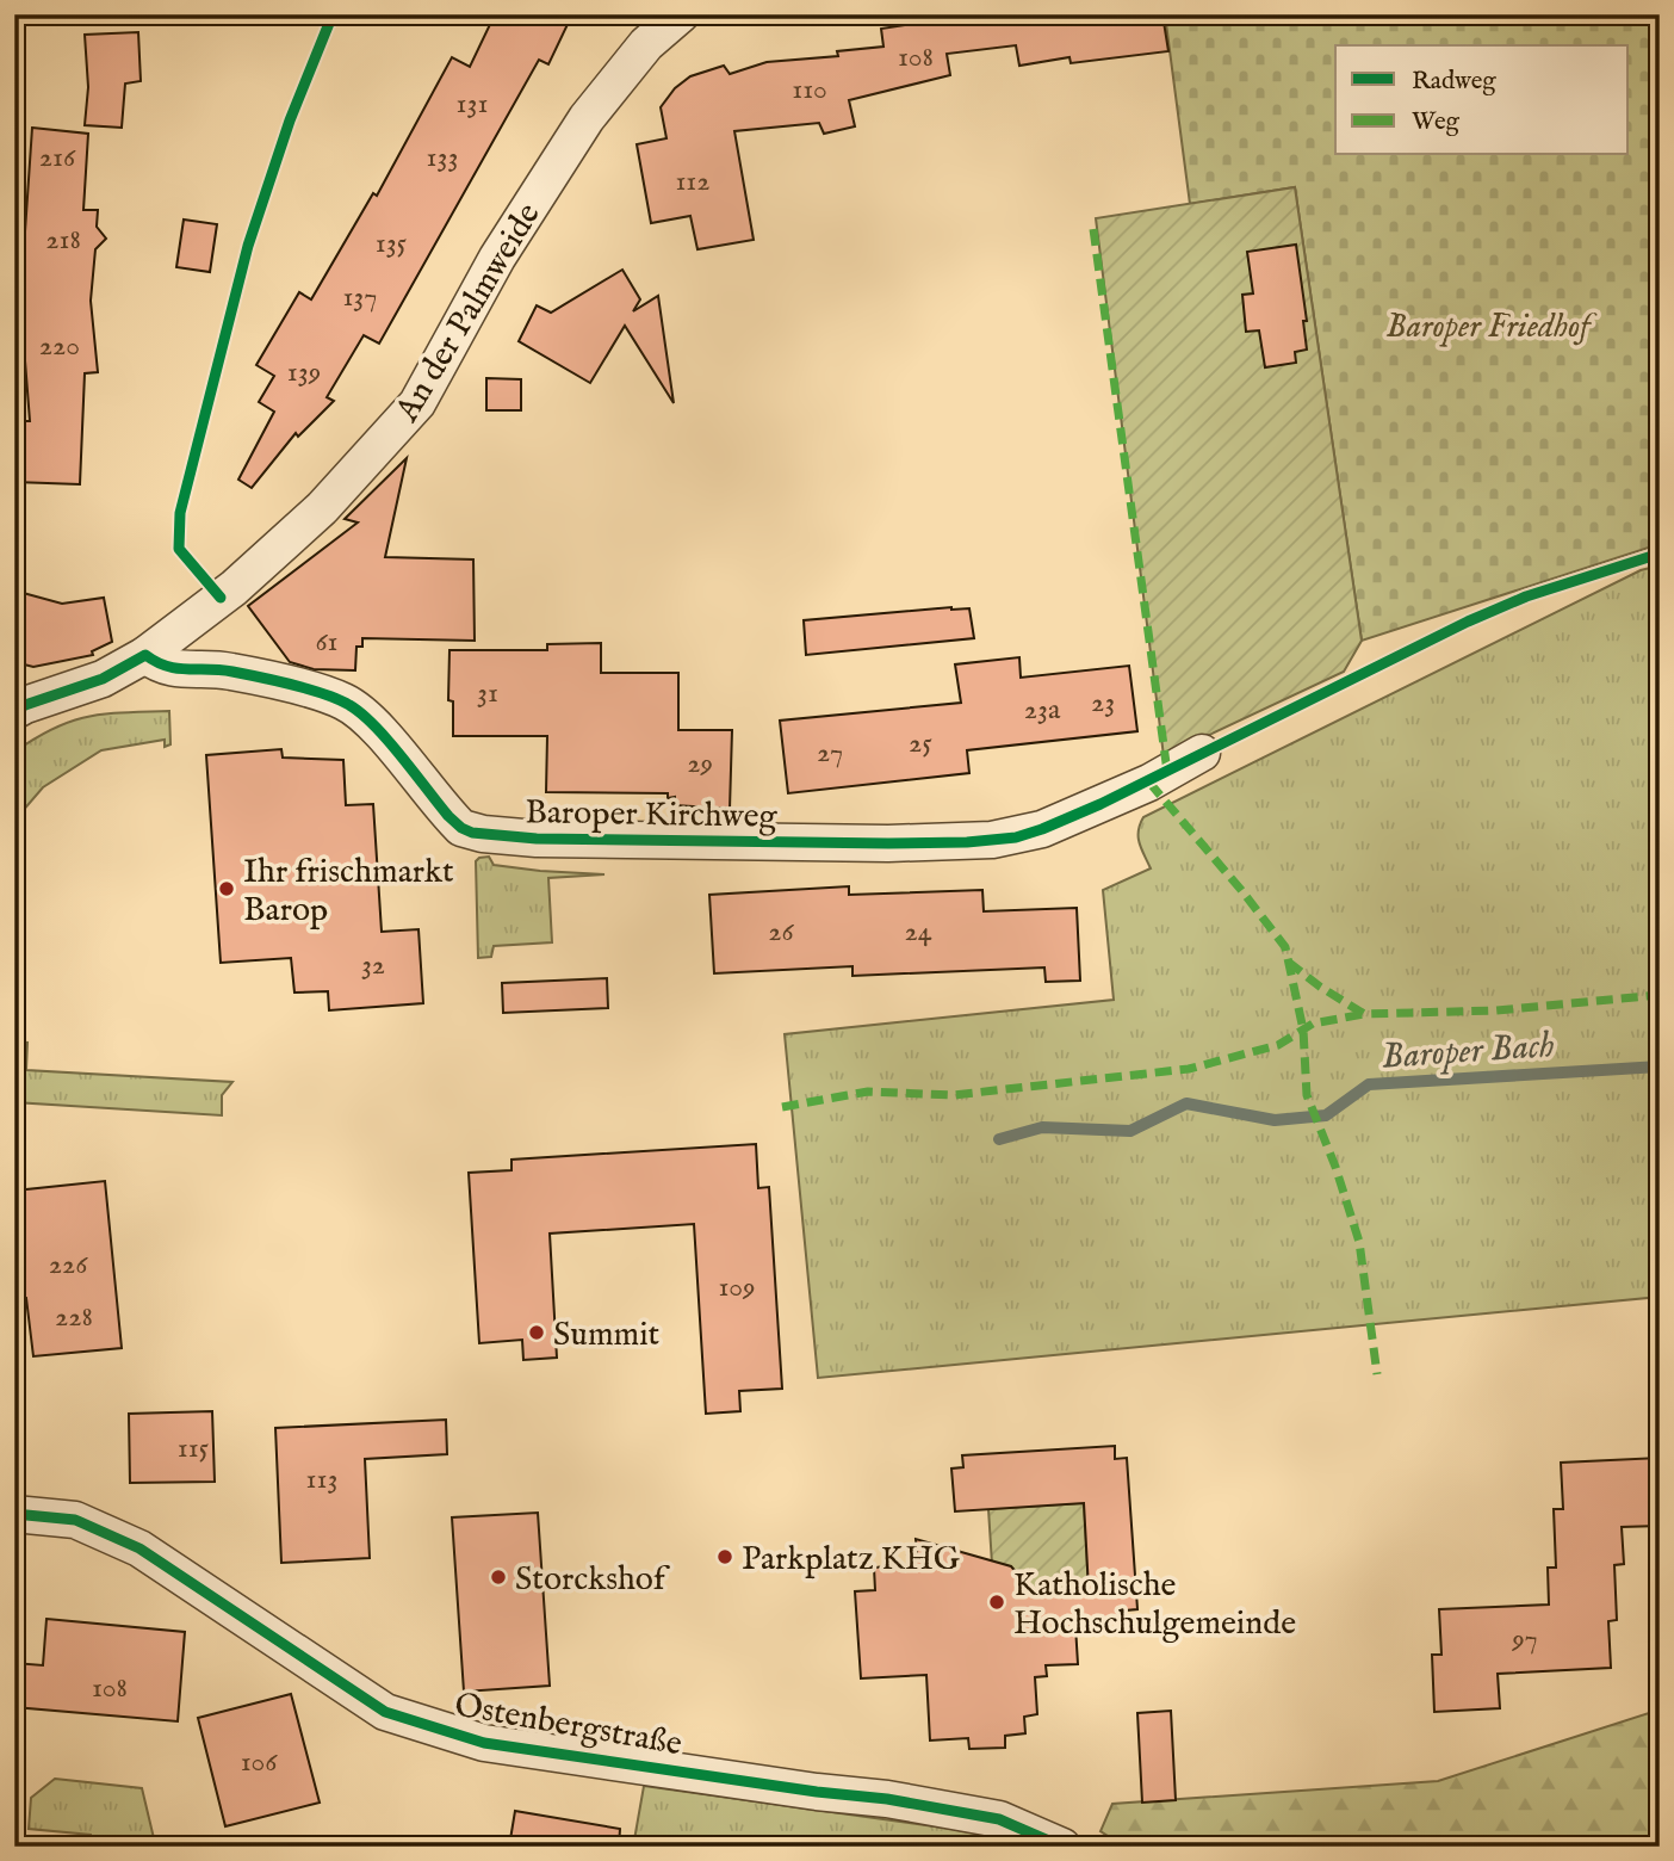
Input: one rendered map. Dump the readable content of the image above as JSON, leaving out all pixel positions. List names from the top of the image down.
{
  "streets": {
    "street": ["An der Palmweide", "Baroper Kirchweg", "Ostenbergstraße"]
  },
  "crossings": [
    ["An der Palmweide", "Baroper Kirchweg"]
  ],
  "water": ["Baroper Bach"],
  "parks": ["Baroper Friedhof"],
  "places": [
    "Ihr frischmarkt Barop",
    "Summit",
    "Parkplatz KHG",
    "Storckshof",
    "Katholische Hochschulgemeinde"
  ],
  "house_numbers": [
    "108",
    "110",
    "131",
    "216",
    "133",
    "112",
    "218",
    "135",
    "137",
    "220",
    "139",
    "61",
    "31",
    "23",
    "23a",
    "25",
    "27",
    "29",
    "26",
    "24",
    "32",
    "226",
    "109",
    "228",
    "115",
    "113",
    "97",
    "108",
    "106"
  ],
  "legend": ["Radweg", "Weg"]
}
